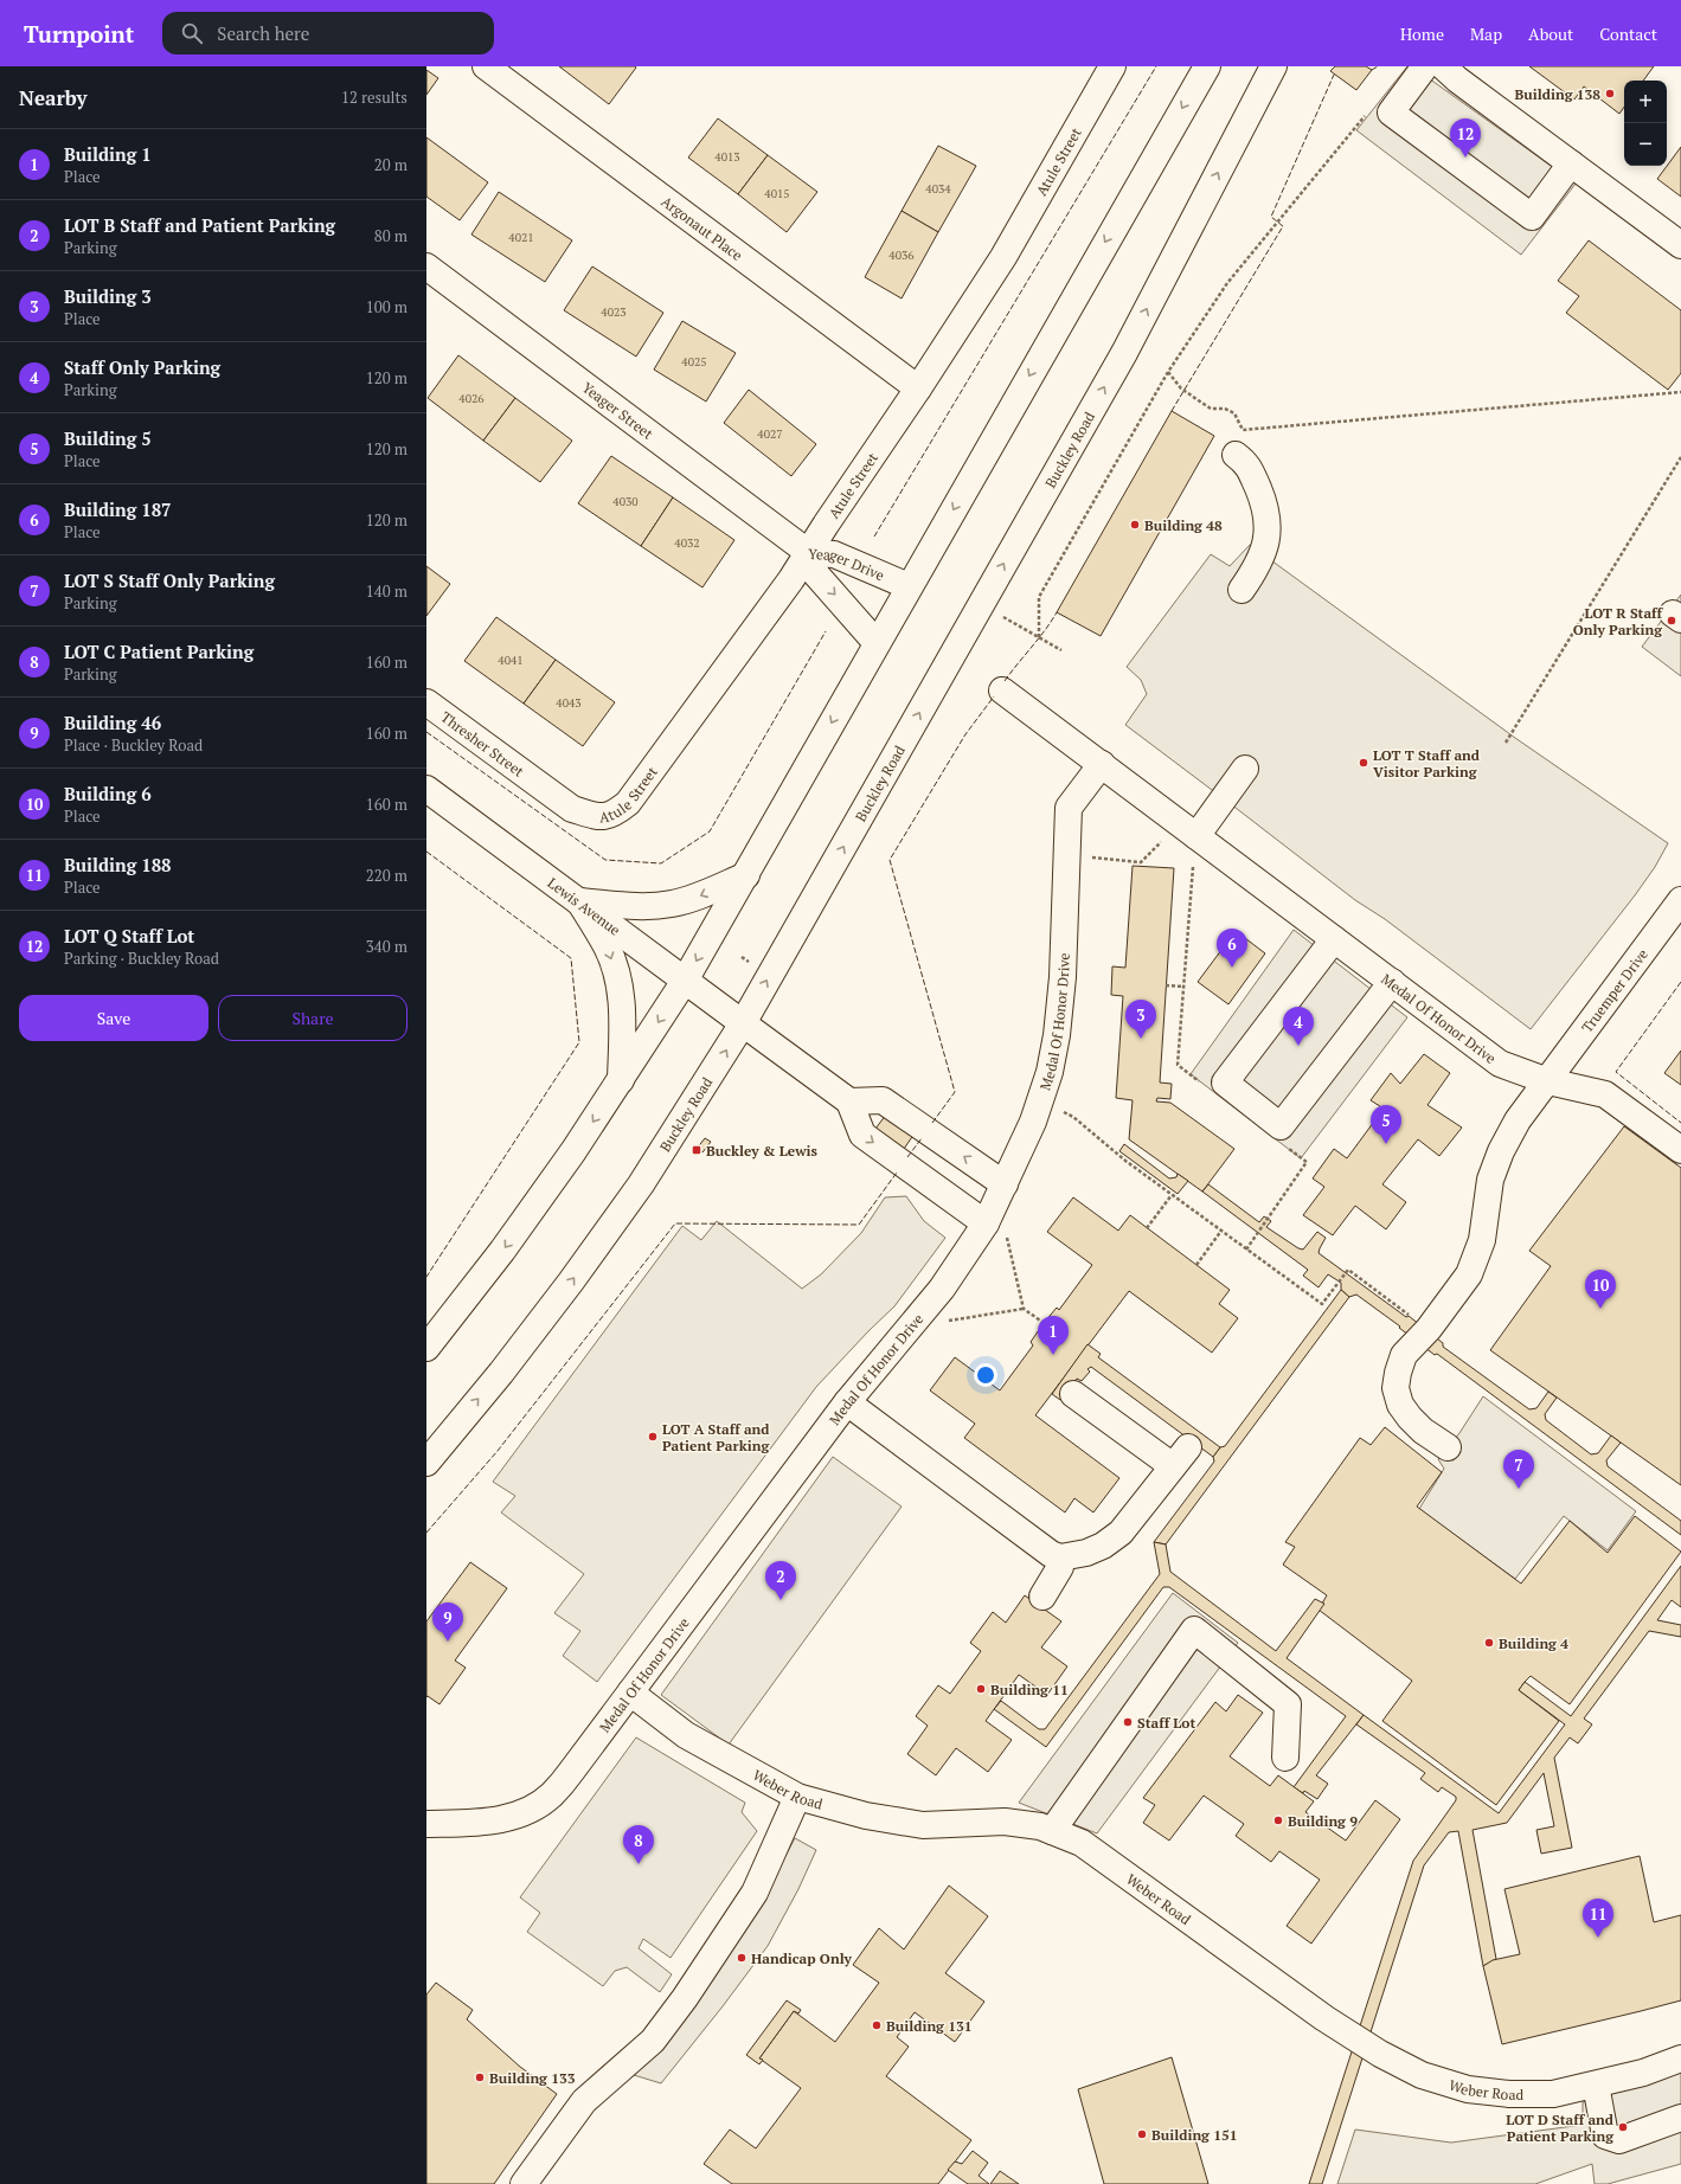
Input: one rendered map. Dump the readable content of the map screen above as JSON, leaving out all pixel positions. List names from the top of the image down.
{
  "streets": {
    "main road": [
      "Atule Street",
      "Argonaut Place",
      "Yeager Street",
      "Buckley Road",
      "Yeager Drive",
      "Thresher Street",
      "Lewis Avenue",
      "Truemper Drive",
      "Medal Of Honor Drive",
      "Weber Road"
    ]
  },
  "crossings": [
    ["Atule Street", "Argonaut Place"],
    ["Atule Street", "Yeager Street"],
    ["Atule Street", "Yeager Drive"],
    ["Atule Street", "Thresher Street"],
    ["Yeager Street", "Yeager Drive"],
    ["Buckley Road", "Lewis Avenue"],
    ["Truemper Drive", "Medal Of Honor Drive"],
    ["Medal Of Honor Drive", "Weber Road"]
  ],
  "one_way": ["Yeager Drive"],
  "places": {
    "other": [
      "Building 138",
      "Building 48",
      "LOT R Staff Only Parking",
      "LOT T Staff and Visitor Parking",
      "LOT A Staff and Patient Parking",
      "Building 4",
      "Building 11",
      "Staff Lot",
      "Building 9",
      "Handicap Only",
      "Building 131",
      "Building 133",
      "LOT D Staff and Patient Parking",
      "Building 151"
    ],
    "transit": ["Buckley & Lewis"]
  },
  "house_numbers": [
    "4013",
    "4034",
    "4015",
    "4021",
    "4036",
    "4023",
    "4025",
    "4026",
    "4027",
    "4030",
    "4032",
    "4041",
    "4043"
  ],
  "page": {
    "header": "Turnpoint",
    "search": "Search here",
    "nav": [
      "Home",
      "Map",
      "About",
      "Contact"
    ],
    "heading": ["Nearby", "12 results"],
    "map_buttons": ["+", "−"],
    "pins": [
      "12",
      "6",
      "3",
      "4",
      "5",
      "10",
      "1",
      "7",
      "2",
      "9",
      "8",
      "11"
    ],
    "list": [
      {
        "mark": "1",
        "name": "Building 1",
        "note": "Place",
        "value": "20 m"
      },
      {
        "mark": "2",
        "name": "LOT B Staff and Patient Parking",
        "note": "Parking",
        "value": "80 m"
      },
      {
        "mark": "3",
        "name": "Building 3",
        "note": "Place",
        "value": "100 m"
      },
      {
        "mark": "4",
        "name": "Staff Only Parking",
        "note": "Parking",
        "value": "120 m"
      },
      {
        "mark": "5",
        "name": "Building 5",
        "note": "Place",
        "value": "120 m"
      },
      {
        "mark": "6",
        "name": "Building 187",
        "note": "Place",
        "value": "120 m"
      },
      {
        "mark": "7",
        "name": "LOT S Staff Only Parking",
        "note": "Parking",
        "value": "140 m"
      },
      {
        "mark": "8",
        "name": "LOT C Patient Parking",
        "note": "Parking",
        "value": "160 m"
      },
      {
        "mark": "9",
        "name": "Building 46",
        "note": "Place · Buckley Road",
        "value": "160 m"
      },
      {
        "mark": "10",
        "name": "Building 6",
        "note": "Place",
        "value": "160 m"
      },
      {
        "mark": "11",
        "name": "Building 188",
        "note": "Place",
        "value": "220 m"
      },
      {
        "mark": "12",
        "name": "LOT Q Staff Lot",
        "note": "Parking · Buckley Road",
        "value": "340 m"
      }
    ],
    "buttons": ["Save", "Share"]
  }
}
